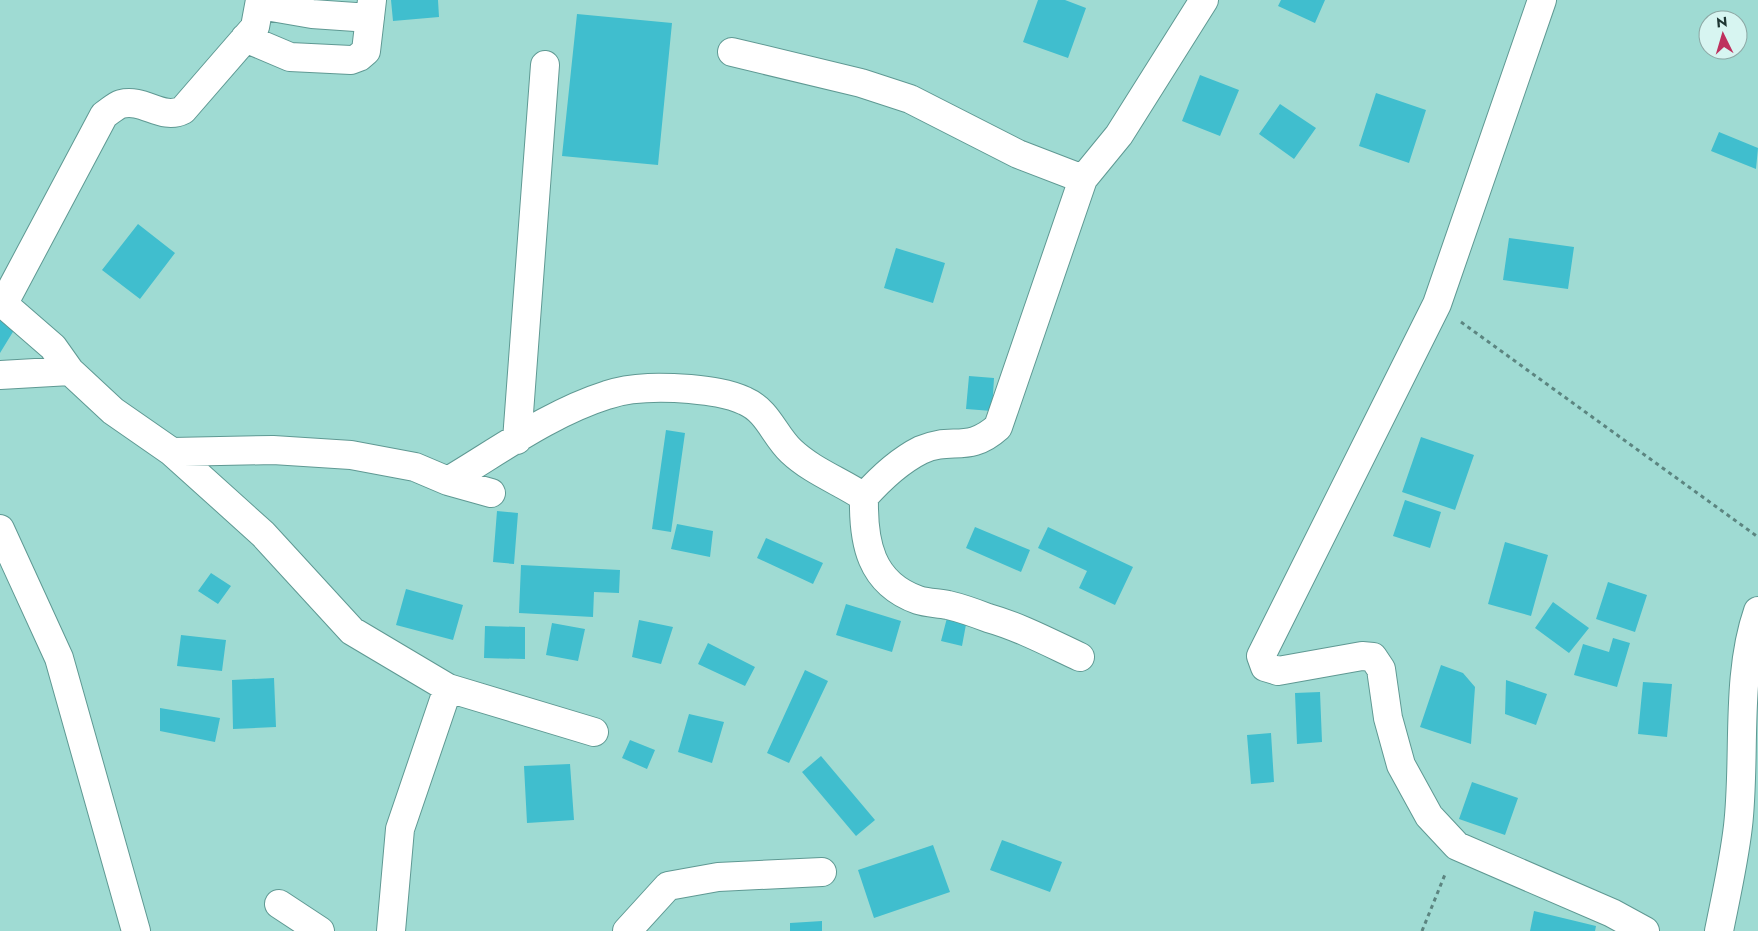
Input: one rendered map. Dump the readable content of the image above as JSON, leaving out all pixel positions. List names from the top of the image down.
{
  "north": "top"
}
